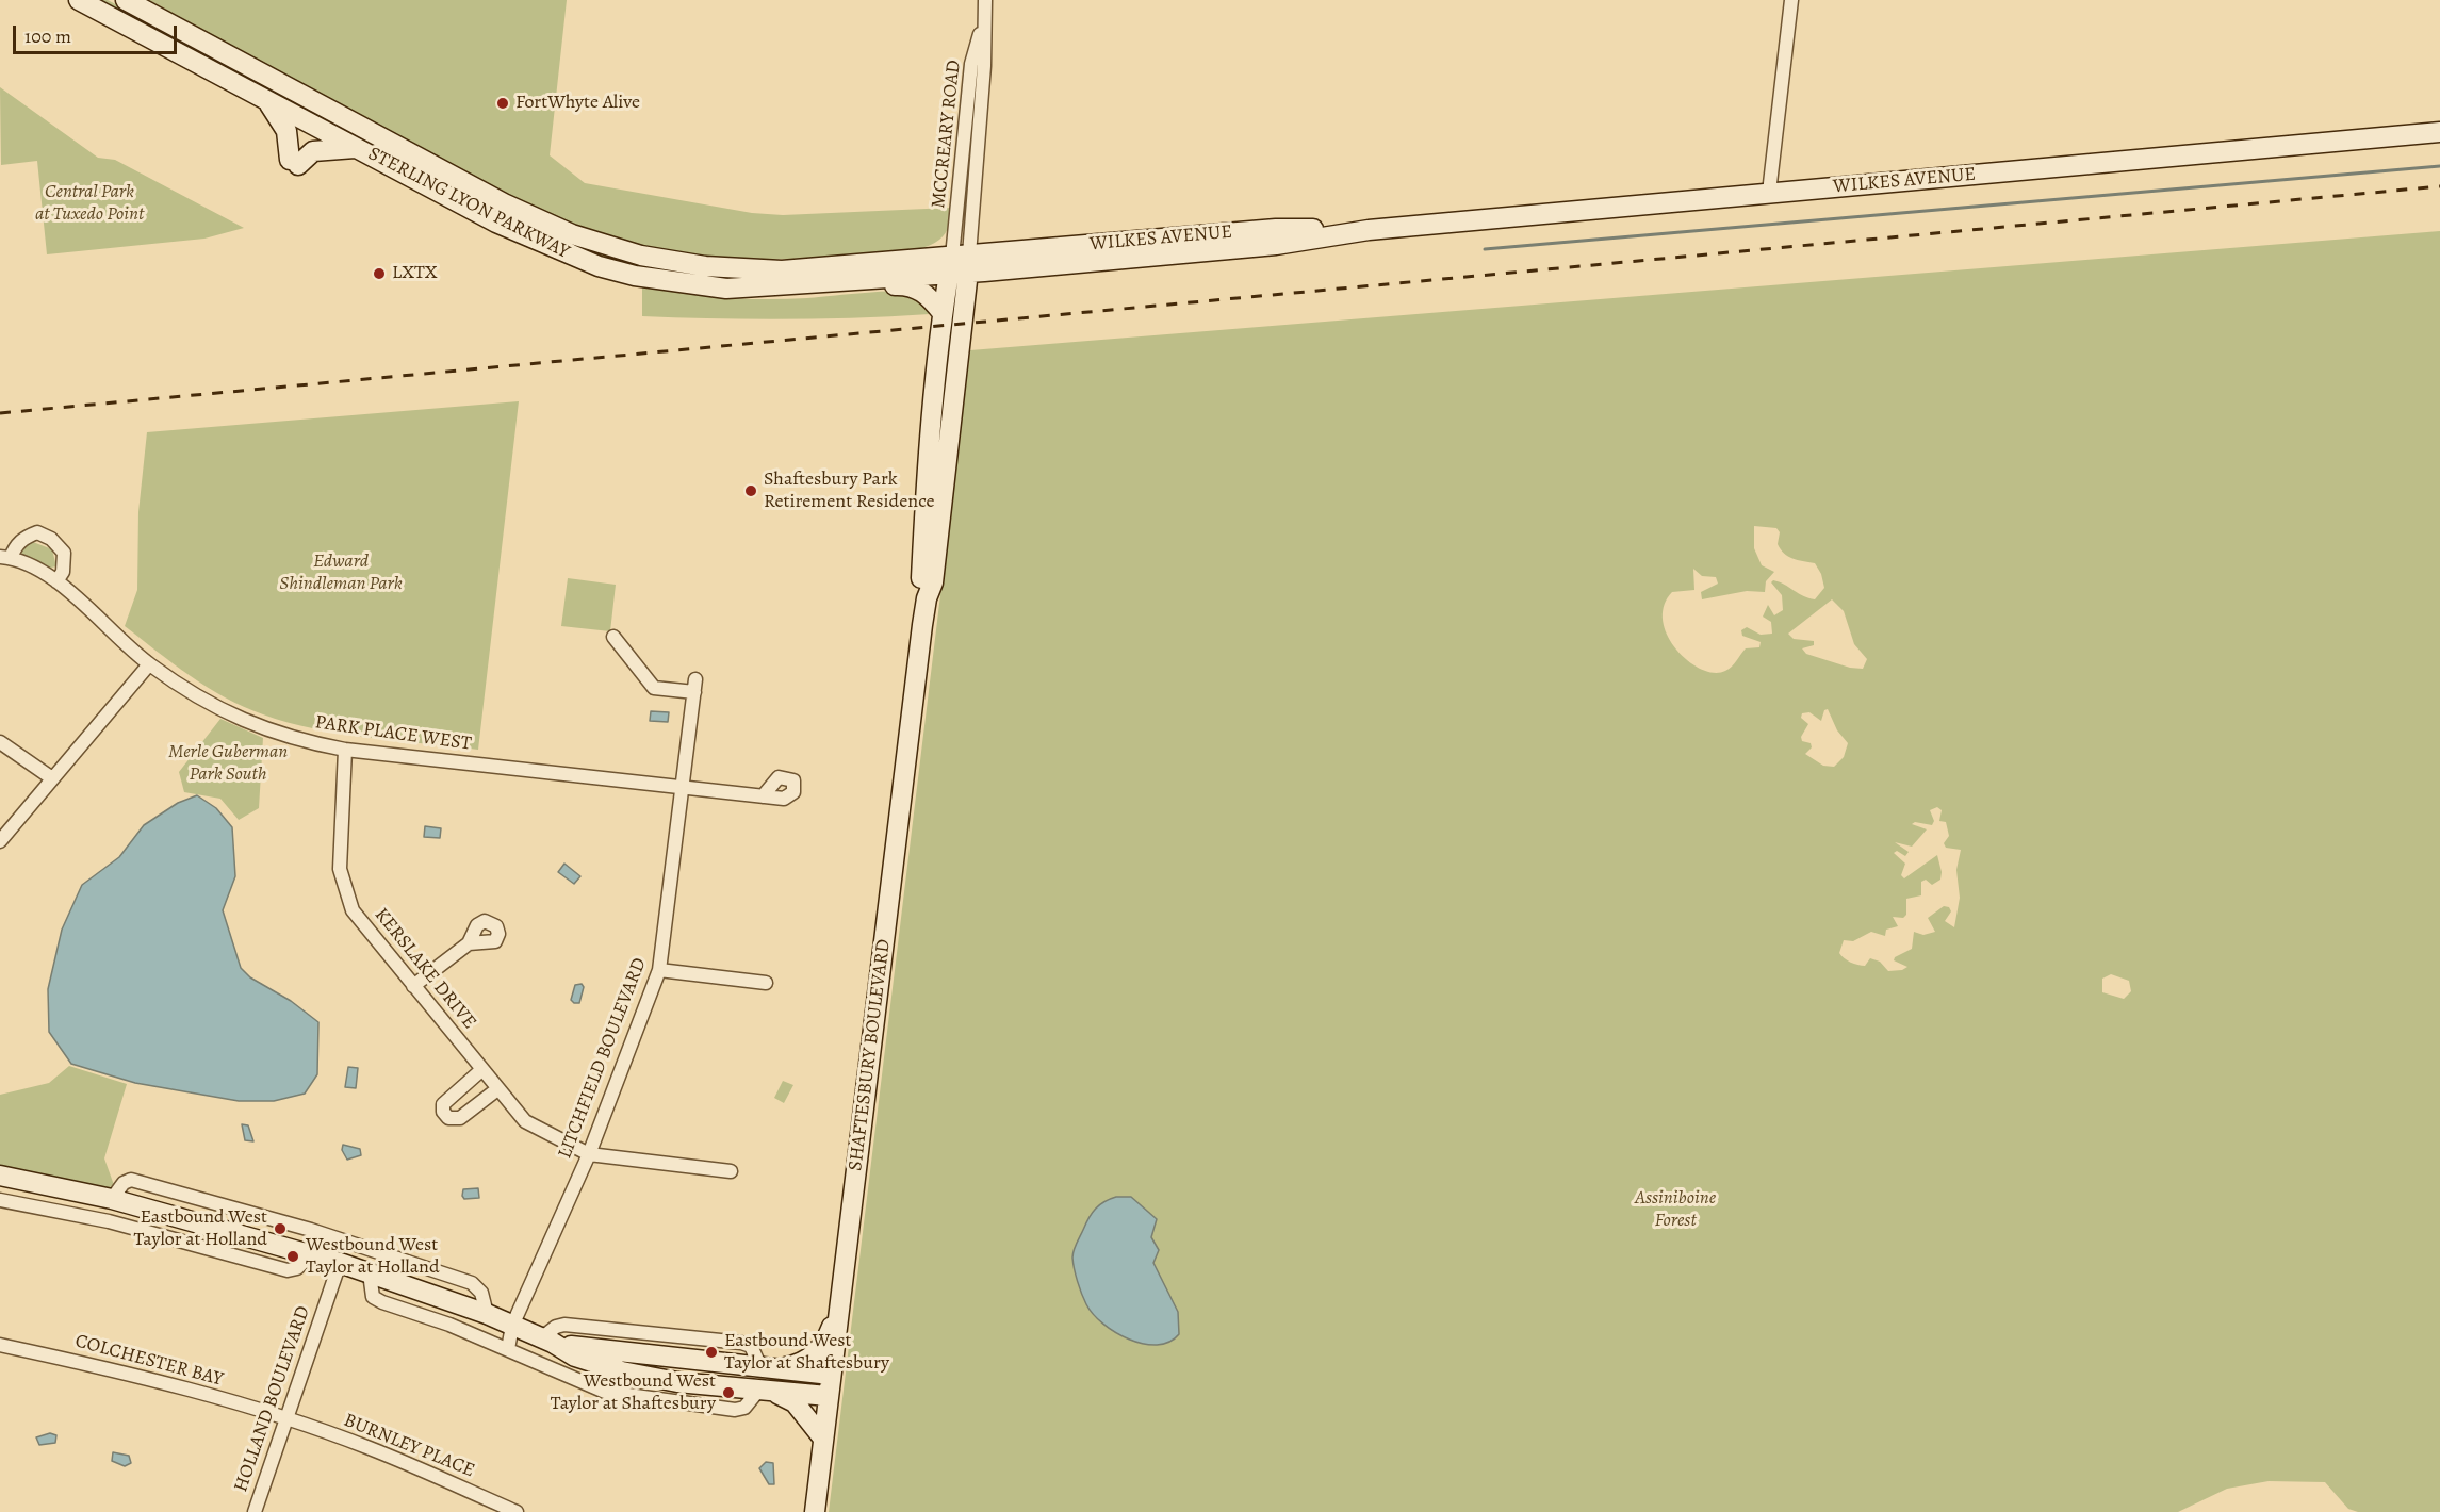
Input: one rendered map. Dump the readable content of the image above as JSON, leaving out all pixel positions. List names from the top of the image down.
{
  "streets": {
    "main road": ["WILKES AVENUE", "STERLING LYON PARKWAY", "SHAFTESBURY BOULEVARD"],
    "street": [
      "MCCREARY ROAD",
      "PARK PLACE WEST",
      "KERSLAKE DRIVE",
      "LITCHFIELD BOULEVARD",
      "COLCHESTER BAY",
      "HOLLAND BOULEVARD",
      "BURNLEY PLACE"
    ]
  },
  "crossings": [
    ["MCCREARY ROAD", "WILKES AVENUE"],
    ["MCCREARY ROAD", "STERLING LYON PARKWAY"],
    ["MCCREARY ROAD", "SHAFTESBURY BOULEVARD"],
    ["WILKES AVENUE", "STERLING LYON PARKWAY"],
    ["WILKES AVENUE", "SHAFTESBURY BOULEVARD"],
    ["STERLING LYON PARKWAY", "SHAFTESBURY BOULEVARD"],
    ["PARK PLACE WEST", "KERSLAKE DRIVE"],
    ["PARK PLACE WEST", "LITCHFIELD BOULEVARD"],
    ["KERSLAKE DRIVE", "LITCHFIELD BOULEVARD"],
    ["COLCHESTER BAY", "HOLLAND BOULEVARD"],
    ["COLCHESTER BAY", "BURNLEY PLACE"],
    ["HOLLAND BOULEVARD", "BURNLEY PLACE"]
  ],
  "parks": [
    "Central Park at Tuxedo Point",
    "Edward Shindleman Park",
    "Merle Guberman Park South",
    "Assiniboine Forest"
  ],
  "places": [
    "FortWhyte Alive",
    "LXTX",
    "Shaftesbury Park Retirement Residence",
    "Eastbound West Taylor at Holland",
    "Westbound West Taylor at Holland",
    "Eastbound West Taylor at Shaftesbury",
    "Westbound West Taylor at Shaftesbury"
  ],
  "scale_bar": "100 m"
}
